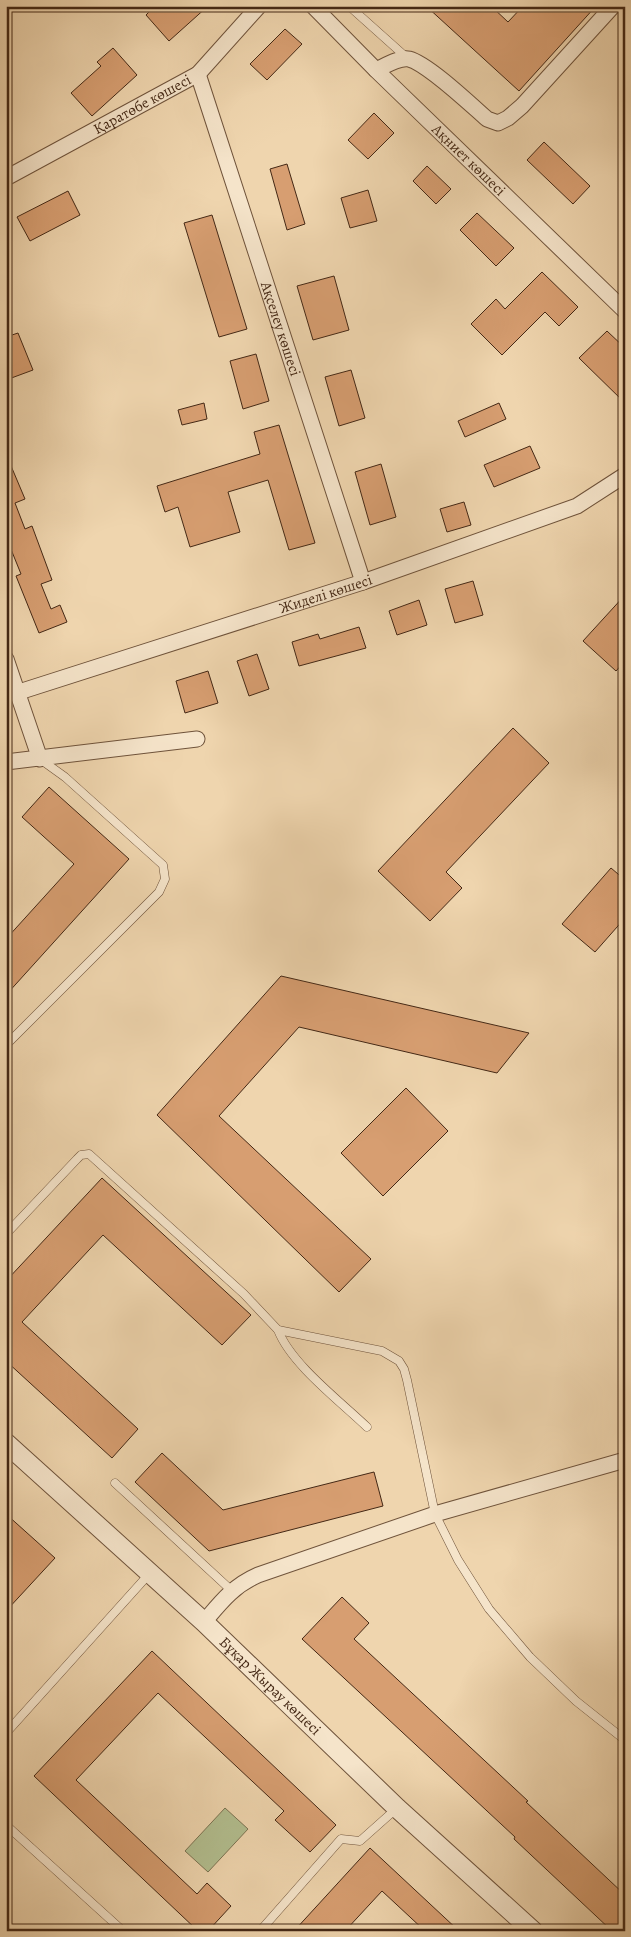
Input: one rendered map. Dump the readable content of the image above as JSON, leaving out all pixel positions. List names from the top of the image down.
{
  "streets": {
    "street": [
      "Қаратөбе көшесі",
      "Ақниет көшесі",
      "Ақселеу көшесі",
      "Жиделі көшесі",
      "Бұқар Жырау көшесі"
    ]
  },
  "crossings": [
    ["Қаратөбе көшесі", "Ақселеу көшесі"],
    ["Ақселеу көшесі", "Жиделі көшесі"]
  ]
}
